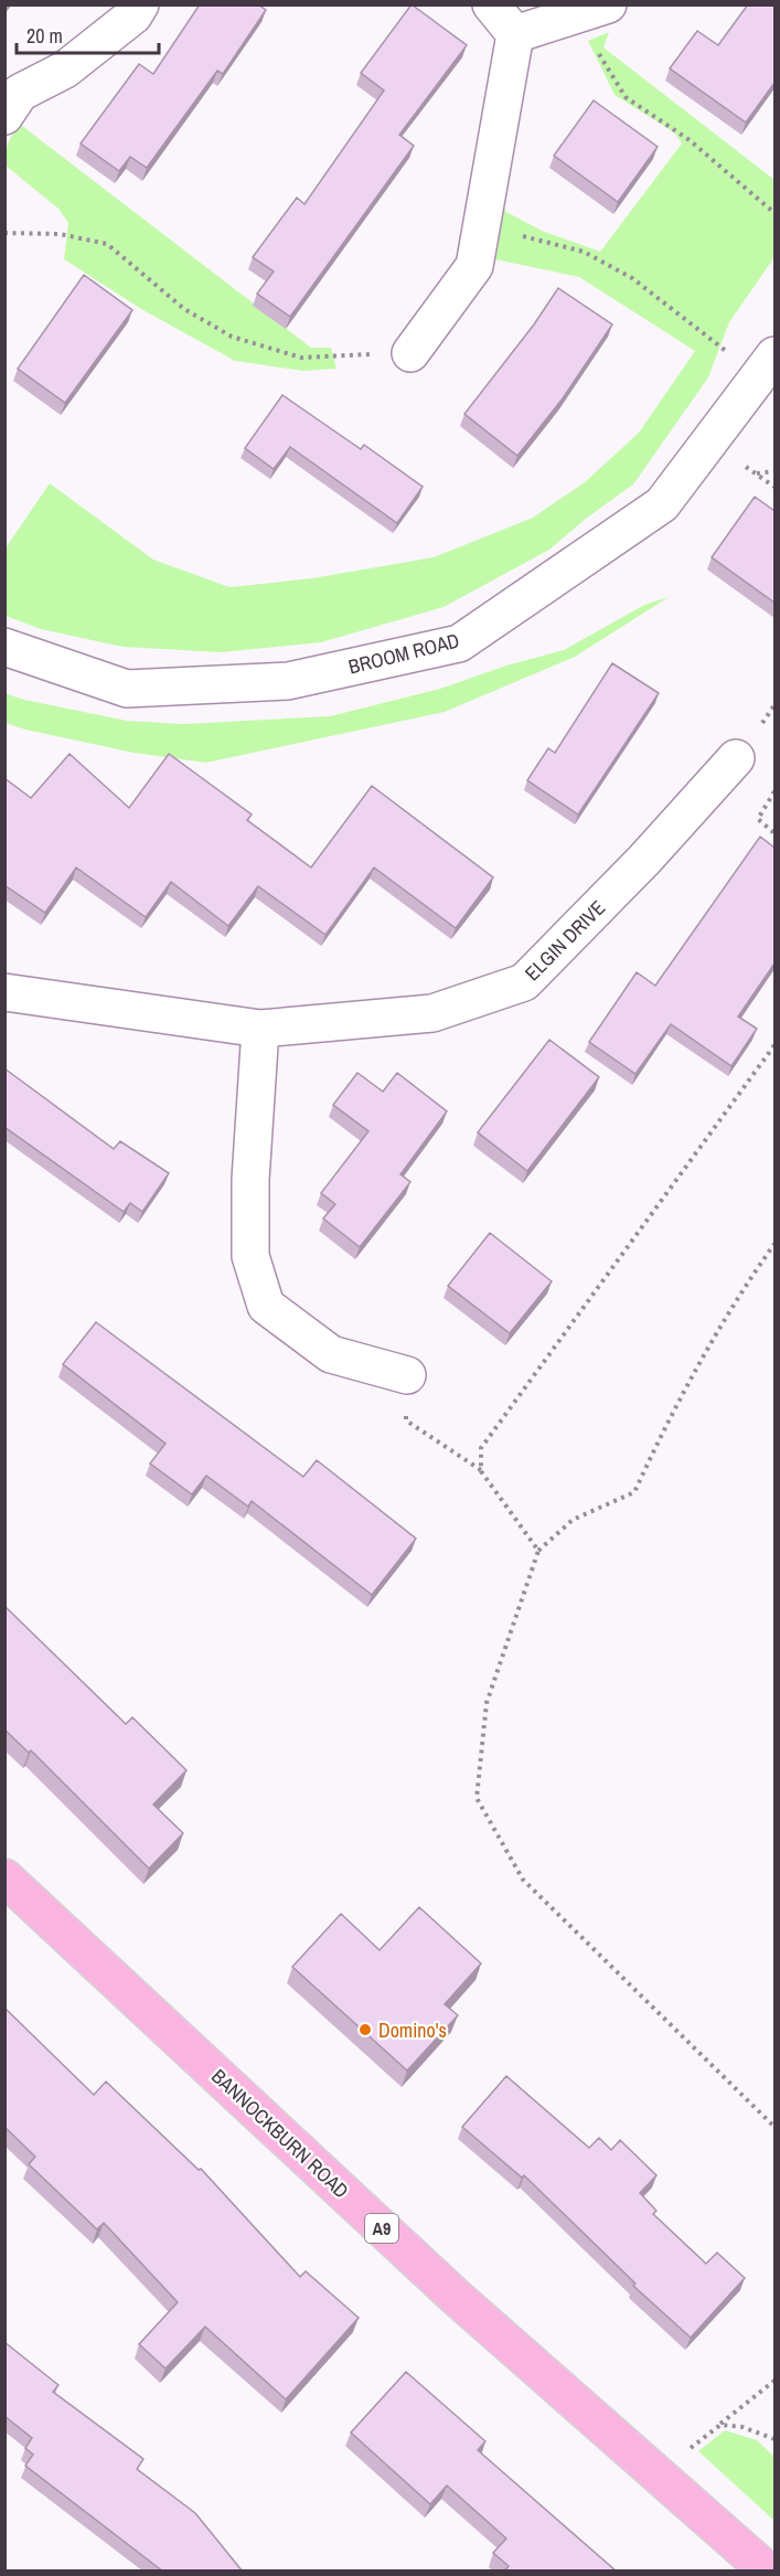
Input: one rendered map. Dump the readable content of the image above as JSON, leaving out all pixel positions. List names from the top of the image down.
{
  "streets": {
    "main road": ["BANNOCKBURN ROAD", "A9"],
    "street": ["BROOM ROAD", "ELGIN DRIVE"]
  },
  "places": ["Domino's"],
  "scale_bar": "20 m"
}
